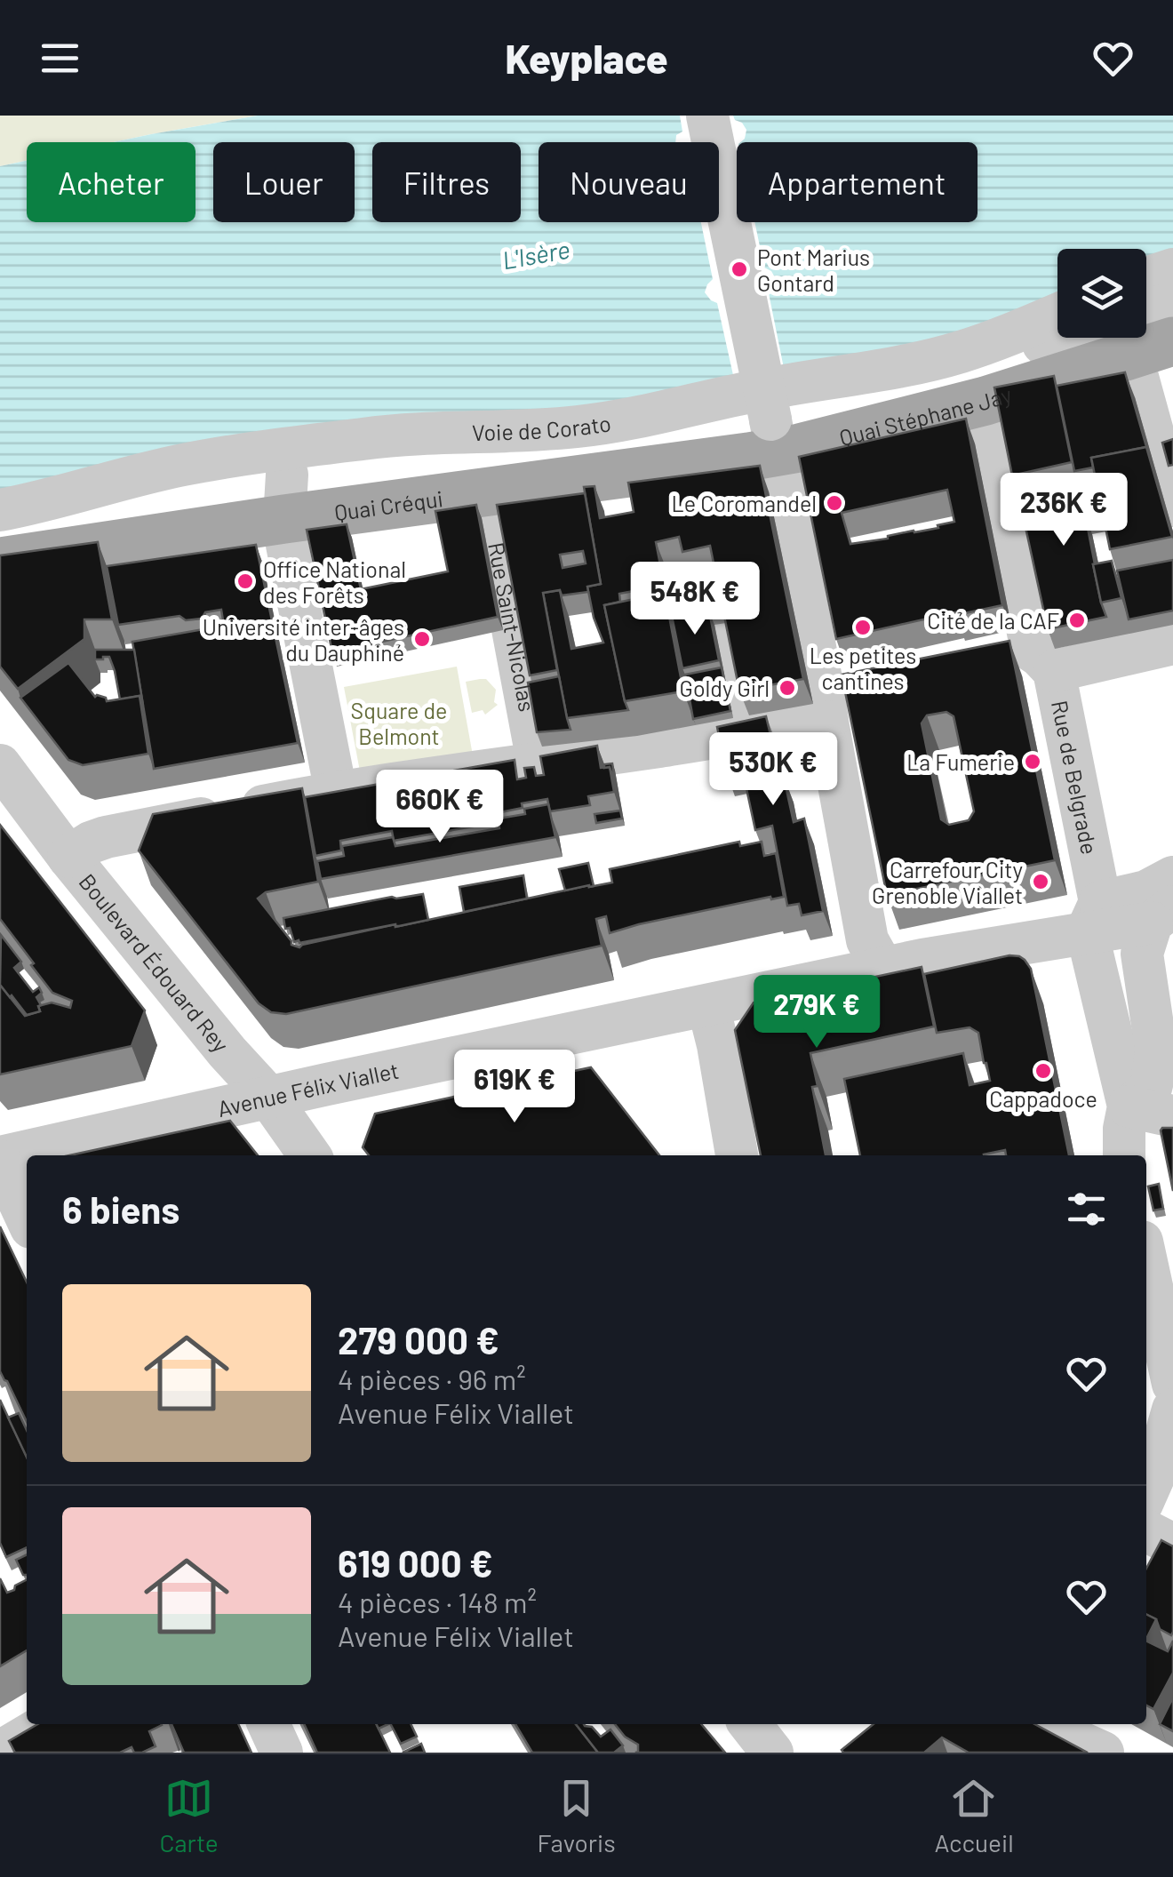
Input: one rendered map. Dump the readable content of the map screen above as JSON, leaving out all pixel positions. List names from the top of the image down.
{
  "streets": {
    "main road": ["Quai Stéphane Jay", "Quai Créqui"],
    "street": [
      "Voie de Corato",
      "Rue Saint-Nicolas",
      "Rue de Belgrade",
      "Boulevard Édouard Rey",
      "Avenue Félix Viallet"
    ]
  },
  "crossings": [
    ["Quai Stéphane Jay", "Quai Créqui"],
    ["Quai Stéphane Jay", "Rue de Belgrade"],
    ["Quai Créqui", "Rue Saint-Nicolas"],
    ["Rue de Belgrade", "Avenue Félix Viallet"],
    ["Boulevard Édouard Rey", "Avenue Félix Viallet"]
  ],
  "water": ["L'Isère"],
  "parks": ["Square de Belmont"],
  "places": [
    "Pont Marius Gontard",
    "Le Coromandel",
    "Office National des Forêts",
    "Cité de la CAF",
    "Les petites cantines",
    "Université inter-âges du Dauphiné",
    "Goldy Girl",
    "La Fumerie",
    "Carrefour City Grenoble Viallet",
    "Cappadoce"
  ],
  "page": {
    "header": "Keyplace",
    "chip": [
      "Acheter",
      "Louer",
      "Filtres",
      "Nouveau",
      "Appartement"
    ],
    "price": [
      "236K €",
      "548K €",
      "530K €",
      "660K €",
      "279K €",
      "619K €"
    ],
    "heading": "6 biens",
    "list": [
      {
        "name": "279 000 €",
        "note": "4 pièces · 96 m² · Avenue Félix Viallet"
      },
      {
        "name": "619 000 €",
        "note": "4 pièces · 148 m² · Avenue Félix Viallet"
      }
    ],
    "tabs": ["Carte", "Favoris", "Accueil"]
  }
}
